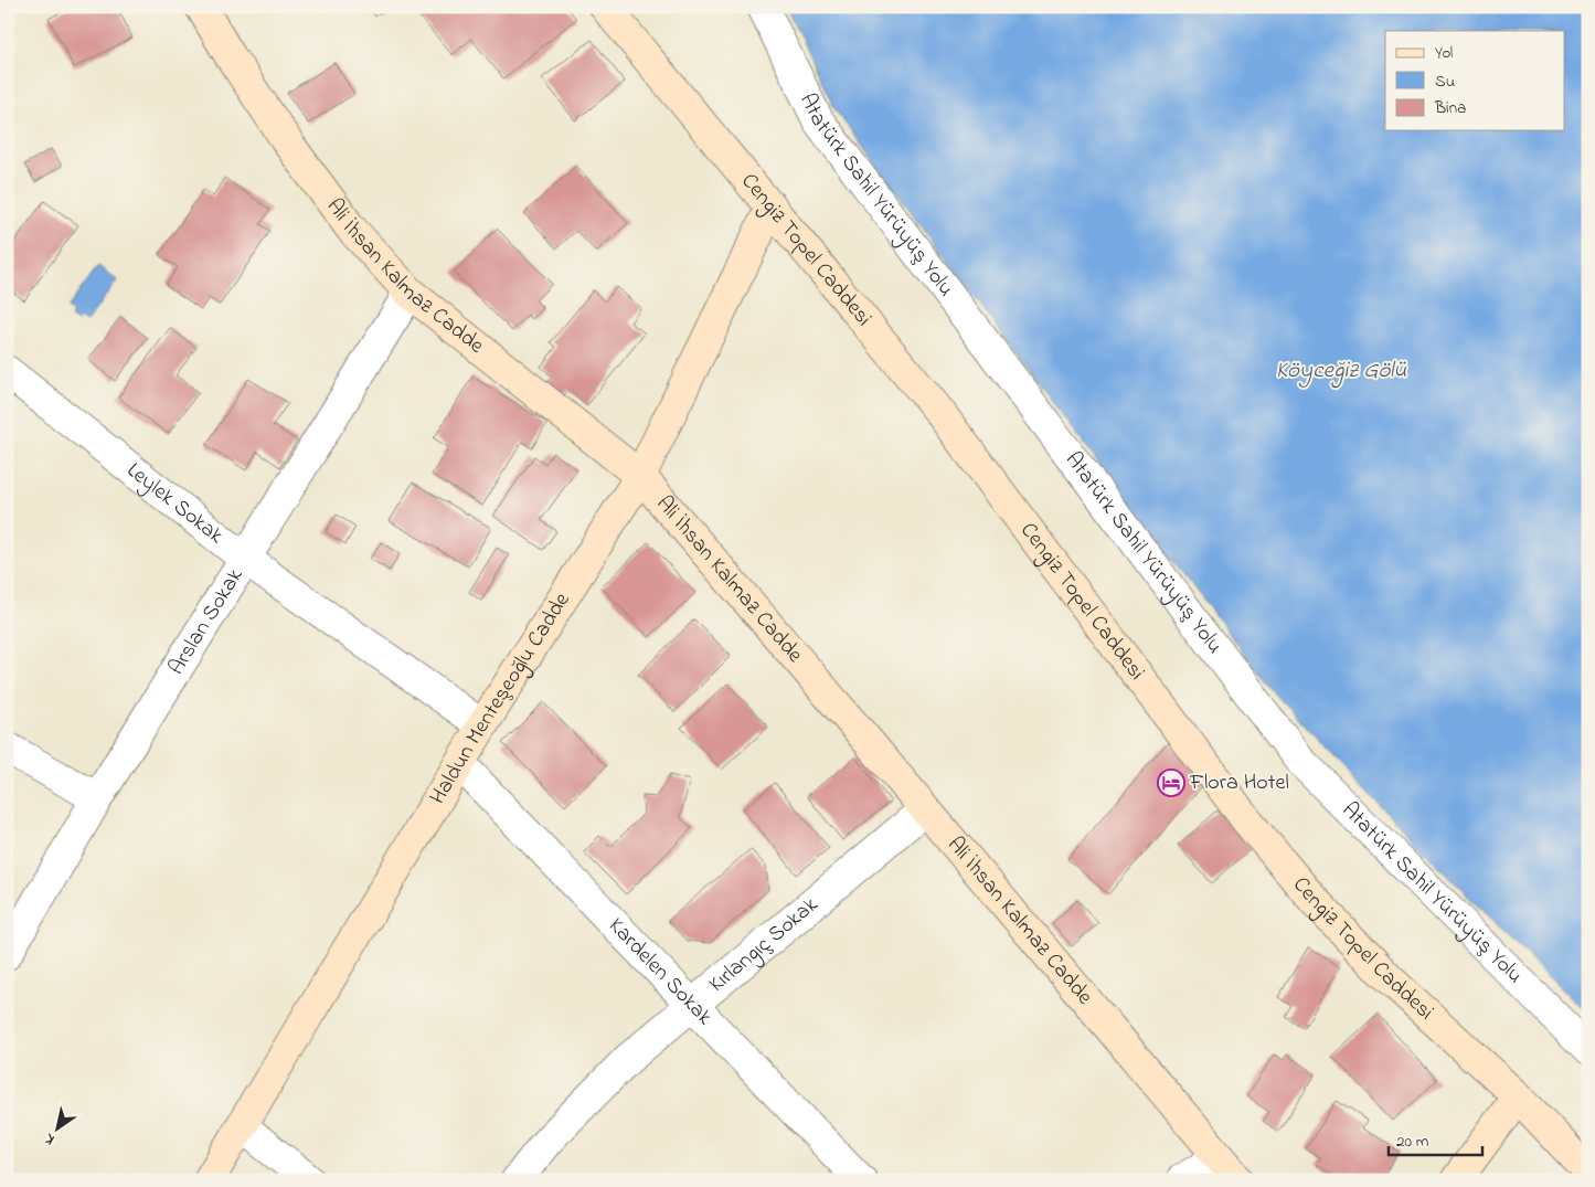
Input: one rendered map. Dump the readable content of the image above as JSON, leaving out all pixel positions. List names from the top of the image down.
{
  "streets": {
    "street": [
      "Atatürk Sahil Yürüyüş Yolu",
      "Cengiz Topel Caddesi",
      "Ali İhsan Kalmaz Cadde",
      "Leylek Sokak",
      "Arslan Sokak",
      "Haldun Menteşeoğlu Cadde",
      "Kırlangıç Sokak",
      "Kardelen Sokak"
    ]
  },
  "crossings": [
    ["Cengiz Topel Caddesi", "Haldun Menteşeoğlu Cadde"],
    ["Ali İhsan Kalmaz Cadde", "Arslan Sokak"],
    ["Ali İhsan Kalmaz Cadde", "Haldun Menteşeoğlu Cadde"],
    ["Ali İhsan Kalmaz Cadde", "Kırlangıç Sokak"],
    ["Leylek Sokak", "Arslan Sokak"],
    ["Leylek Sokak", "Haldun Menteşeoğlu Cadde"],
    ["Haldun Menteşeoğlu Cadde", "Kardelen Sokak"],
    ["Kırlangıç Sokak", "Kardelen Sokak"]
  ],
  "water": ["Köyceğiz Gölü"],
  "places": {
    "hotel": ["Flora Hotel"]
  },
  "legend": ["Yol", "Su", "Bina"],
  "scale_bar": "20 m",
  "north": "bottom left"
}
